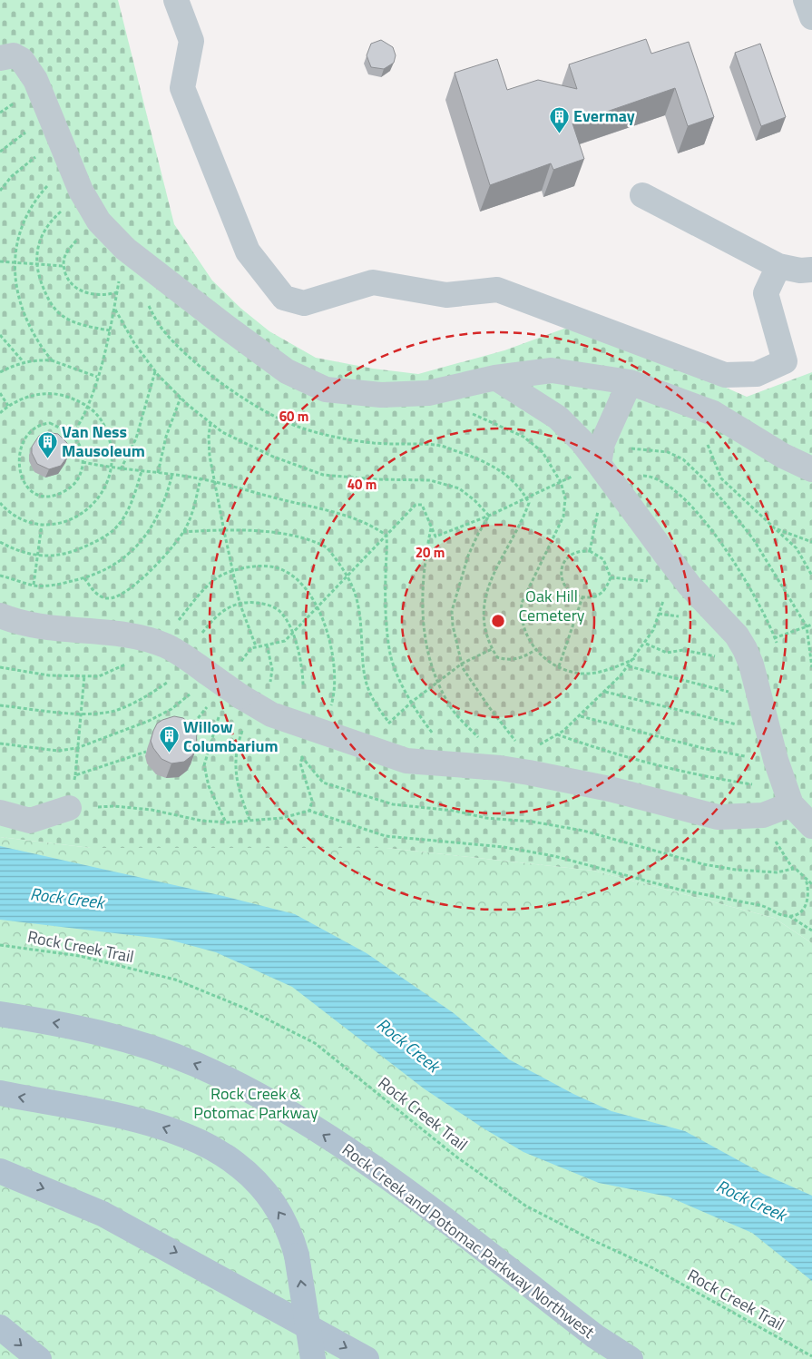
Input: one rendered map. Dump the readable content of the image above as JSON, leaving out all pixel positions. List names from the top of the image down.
{
  "streets": {
    "main road": ["Rock Creek and Potomac Parkway Northwest"],
    "path": ["Rock Creek Trail"]
  },
  "water": ["Rock Creek"],
  "parks": ["Oak Hill Cemetery", "Rock Creek & Potomac Parkway"],
  "places": {
    "building": ["Evermay", "Van Ness Mausoleum", "Willow Columbarium"]
  },
  "rings": ["60 m", "40 m", "20 m"]
}
